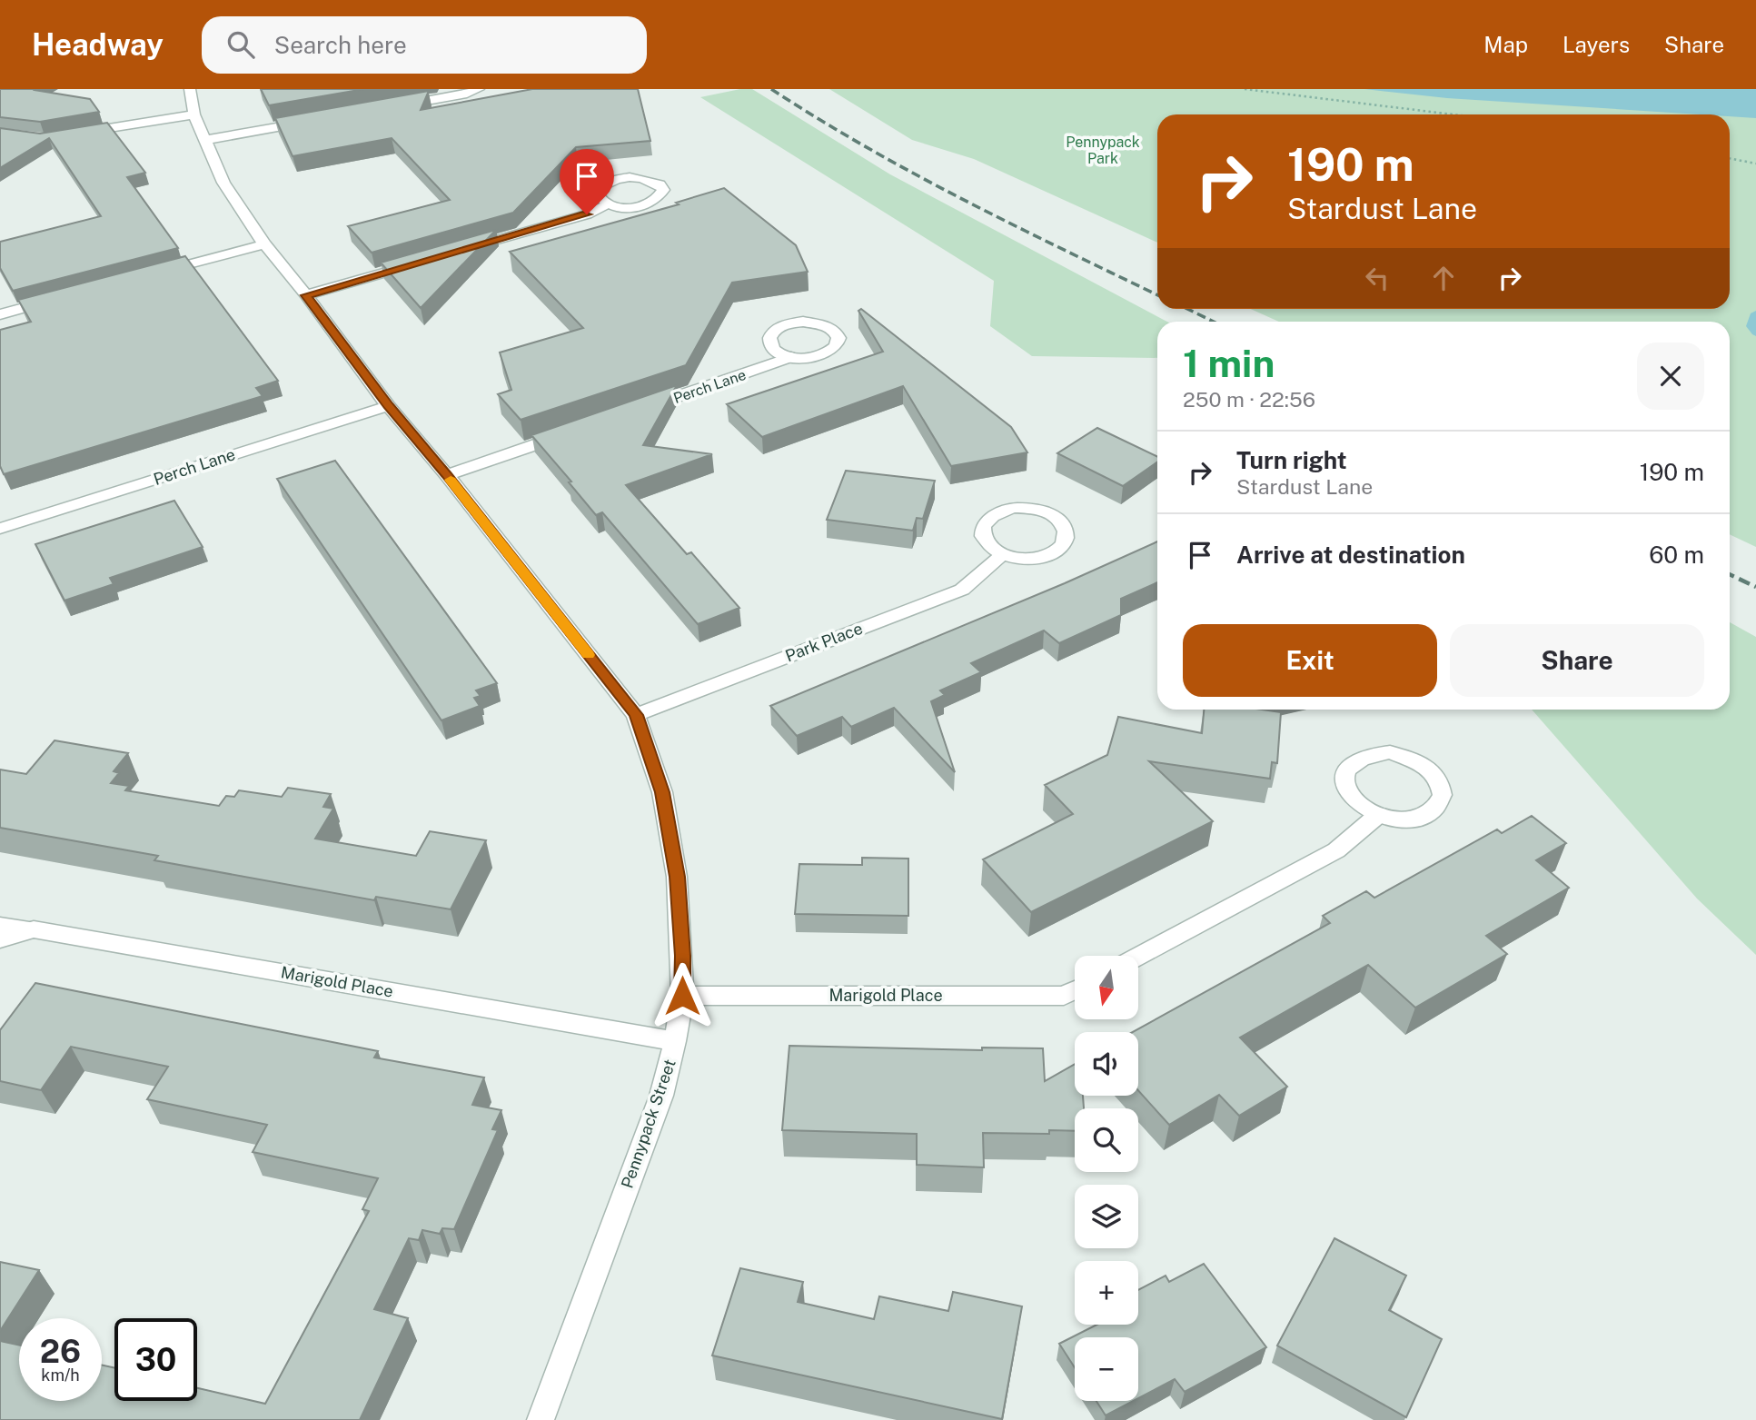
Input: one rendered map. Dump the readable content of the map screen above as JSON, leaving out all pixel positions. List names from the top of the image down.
{
  "streets": {
    "street": [
      "Perch Lane",
      "Park Place",
      "Marigold Place",
      "Pennypack Street"
    ]
  },
  "crossings": [
    ["Perch Lane", "Pennypack Street"],
    ["Park Place", "Pennypack Street"],
    ["Marigold Place", "Pennypack Street"]
  ],
  "parks": ["Pennypack Park"],
  "north": "bottom",
  "page": {
    "header": "Headway",
    "search": "Search here",
    "nav": ["Map", "Layers", "Share"],
    "turn": ["190 m", "Stardust Lane"],
    "heading": ["1 min", "250 m · 22:56"],
    "list": [
      {
        "name": "Turn right",
        "note": "Stardust Lane",
        "value": "190 m"
      },
      {
        "name": "Arrive at destination",
        "value": "60 m"
      }
    ],
    "buttons": ["Exit", "Share"],
    "map_buttons": ["+", "−"],
    "speed": "26 km/h",
    "limit": "30"
  }
}
